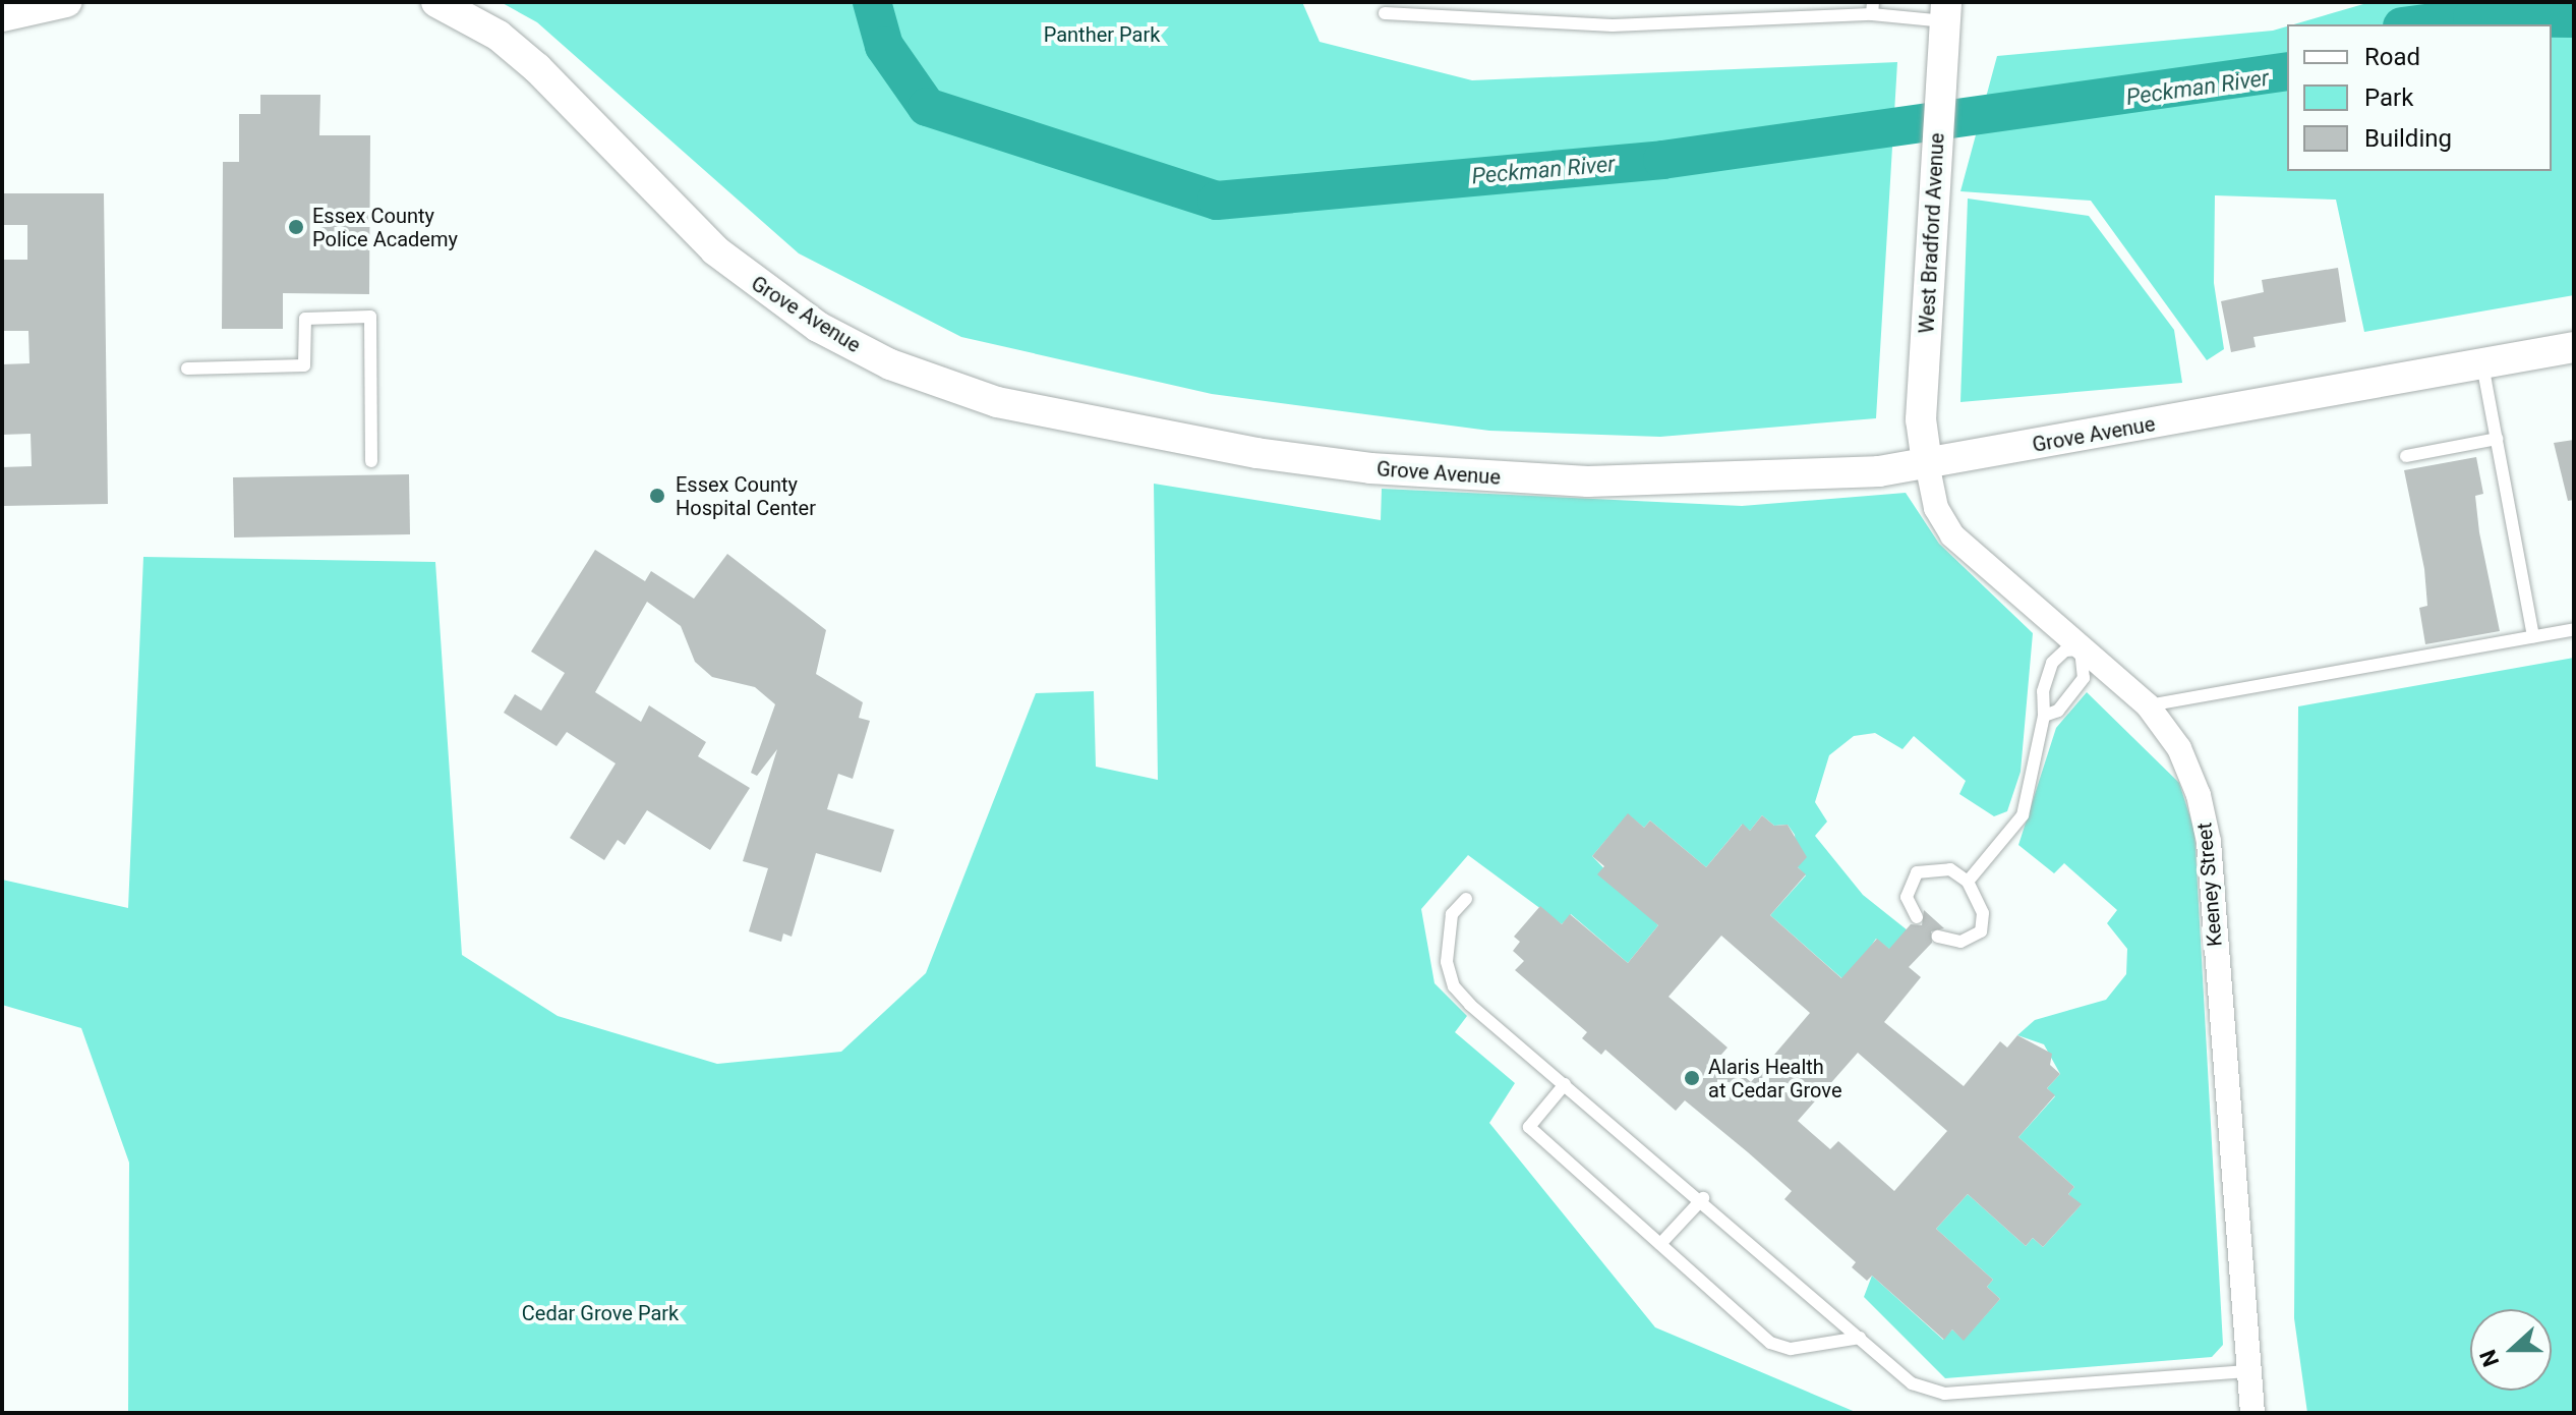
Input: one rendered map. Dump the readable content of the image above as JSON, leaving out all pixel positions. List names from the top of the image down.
{
  "streets": {
    "street": ["West Bradford Avenue", "Grove Avenue", "Keeney Street"]
  },
  "crossings": [
    ["West Bradford Avenue", "Grove Avenue"],
    ["West Bradford Avenue", "Keeney Street"],
    ["Grove Avenue", "Keeney Street"]
  ],
  "water": ["Peckman River"],
  "parks": ["Panther Park", "Cedar Grove Park"],
  "places": ["Essex County Police Academy", "Essex County Hospital Center", "Alaris Health at Cedar Grove"],
  "legend": ["Road", "Park", "Building"],
  "north": "left"
}
